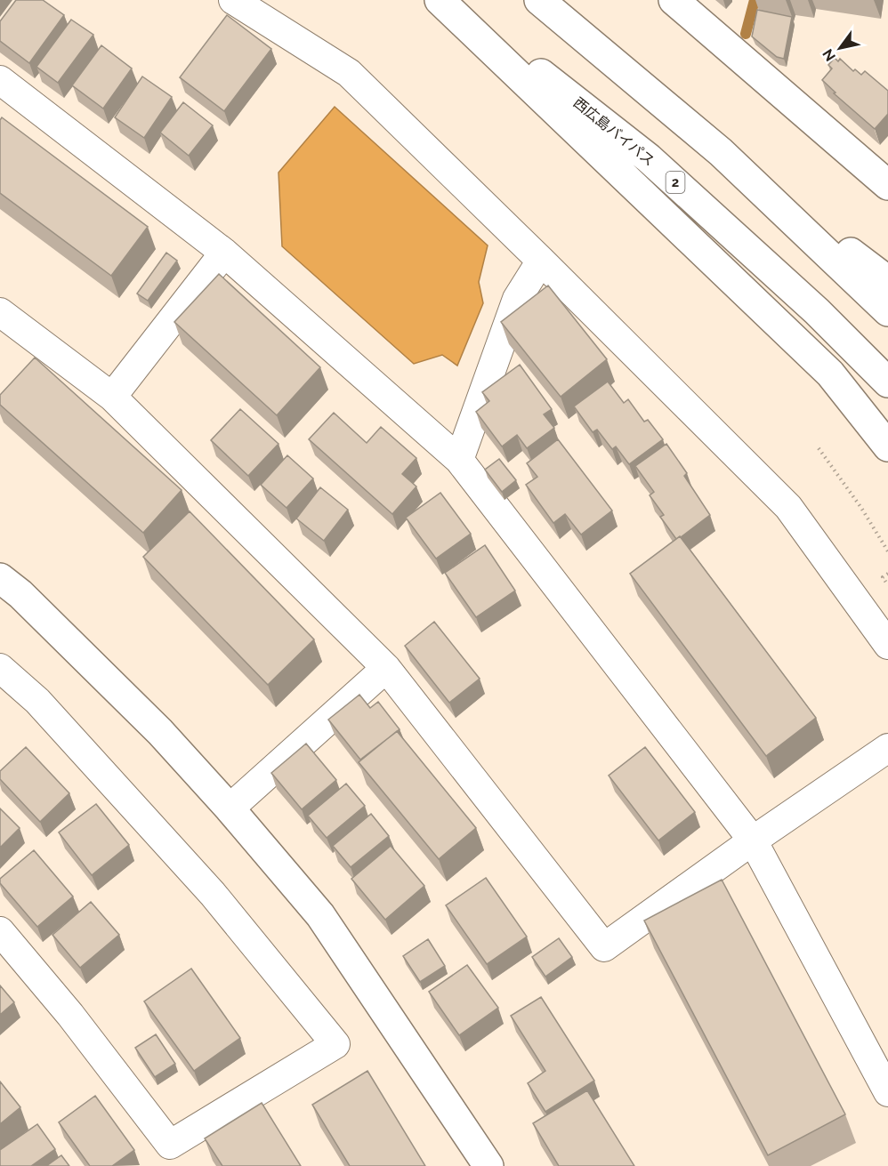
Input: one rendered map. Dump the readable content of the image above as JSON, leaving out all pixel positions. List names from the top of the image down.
{
  "streets": {
    "main road": ["西広島バイパス", "2"]
  },
  "north": "bottom left"
}
